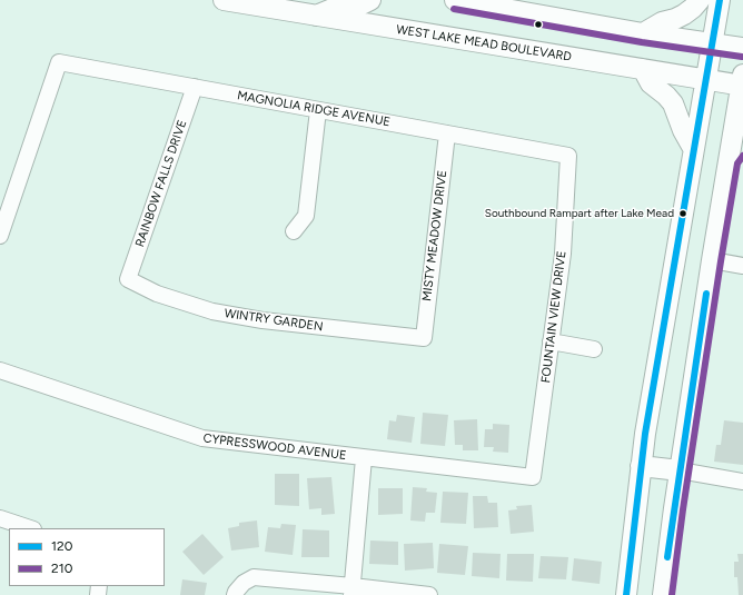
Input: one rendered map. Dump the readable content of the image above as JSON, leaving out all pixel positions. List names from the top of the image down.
{
  "streets": {
    "main road": ["WEST LAKE MEAD BOULEVARD"],
    "street": [
      "MAGNOLIA RIDGE AVENUE",
      "RAINBOW FALLS DRIVE",
      "MISTY MEADOW DRIVE",
      "FOUNTAIN VIEW DRIVE",
      "WINTRY GARDEN",
      "CYPRESSWOOD AVENUE"
    ]
  },
  "crossings": [
    ["MAGNOLIA RIDGE AVENUE", "RAINBOW FALLS DRIVE"],
    ["MAGNOLIA RIDGE AVENUE", "MISTY MEADOW DRIVE"],
    ["MAGNOLIA RIDGE AVENUE", "FOUNTAIN VIEW DRIVE"],
    ["RAINBOW FALLS DRIVE", "WINTRY GARDEN"],
    ["MISTY MEADOW DRIVE", "WINTRY GARDEN"],
    ["FOUNTAIN VIEW DRIVE", "CYPRESSWOOD AVENUE"]
  ],
  "places": ["Southbound Rampart after Lake Mead"],
  "lines": ["transit line 120", "transit line 210"],
  "legend": ["120", "210"]
}
